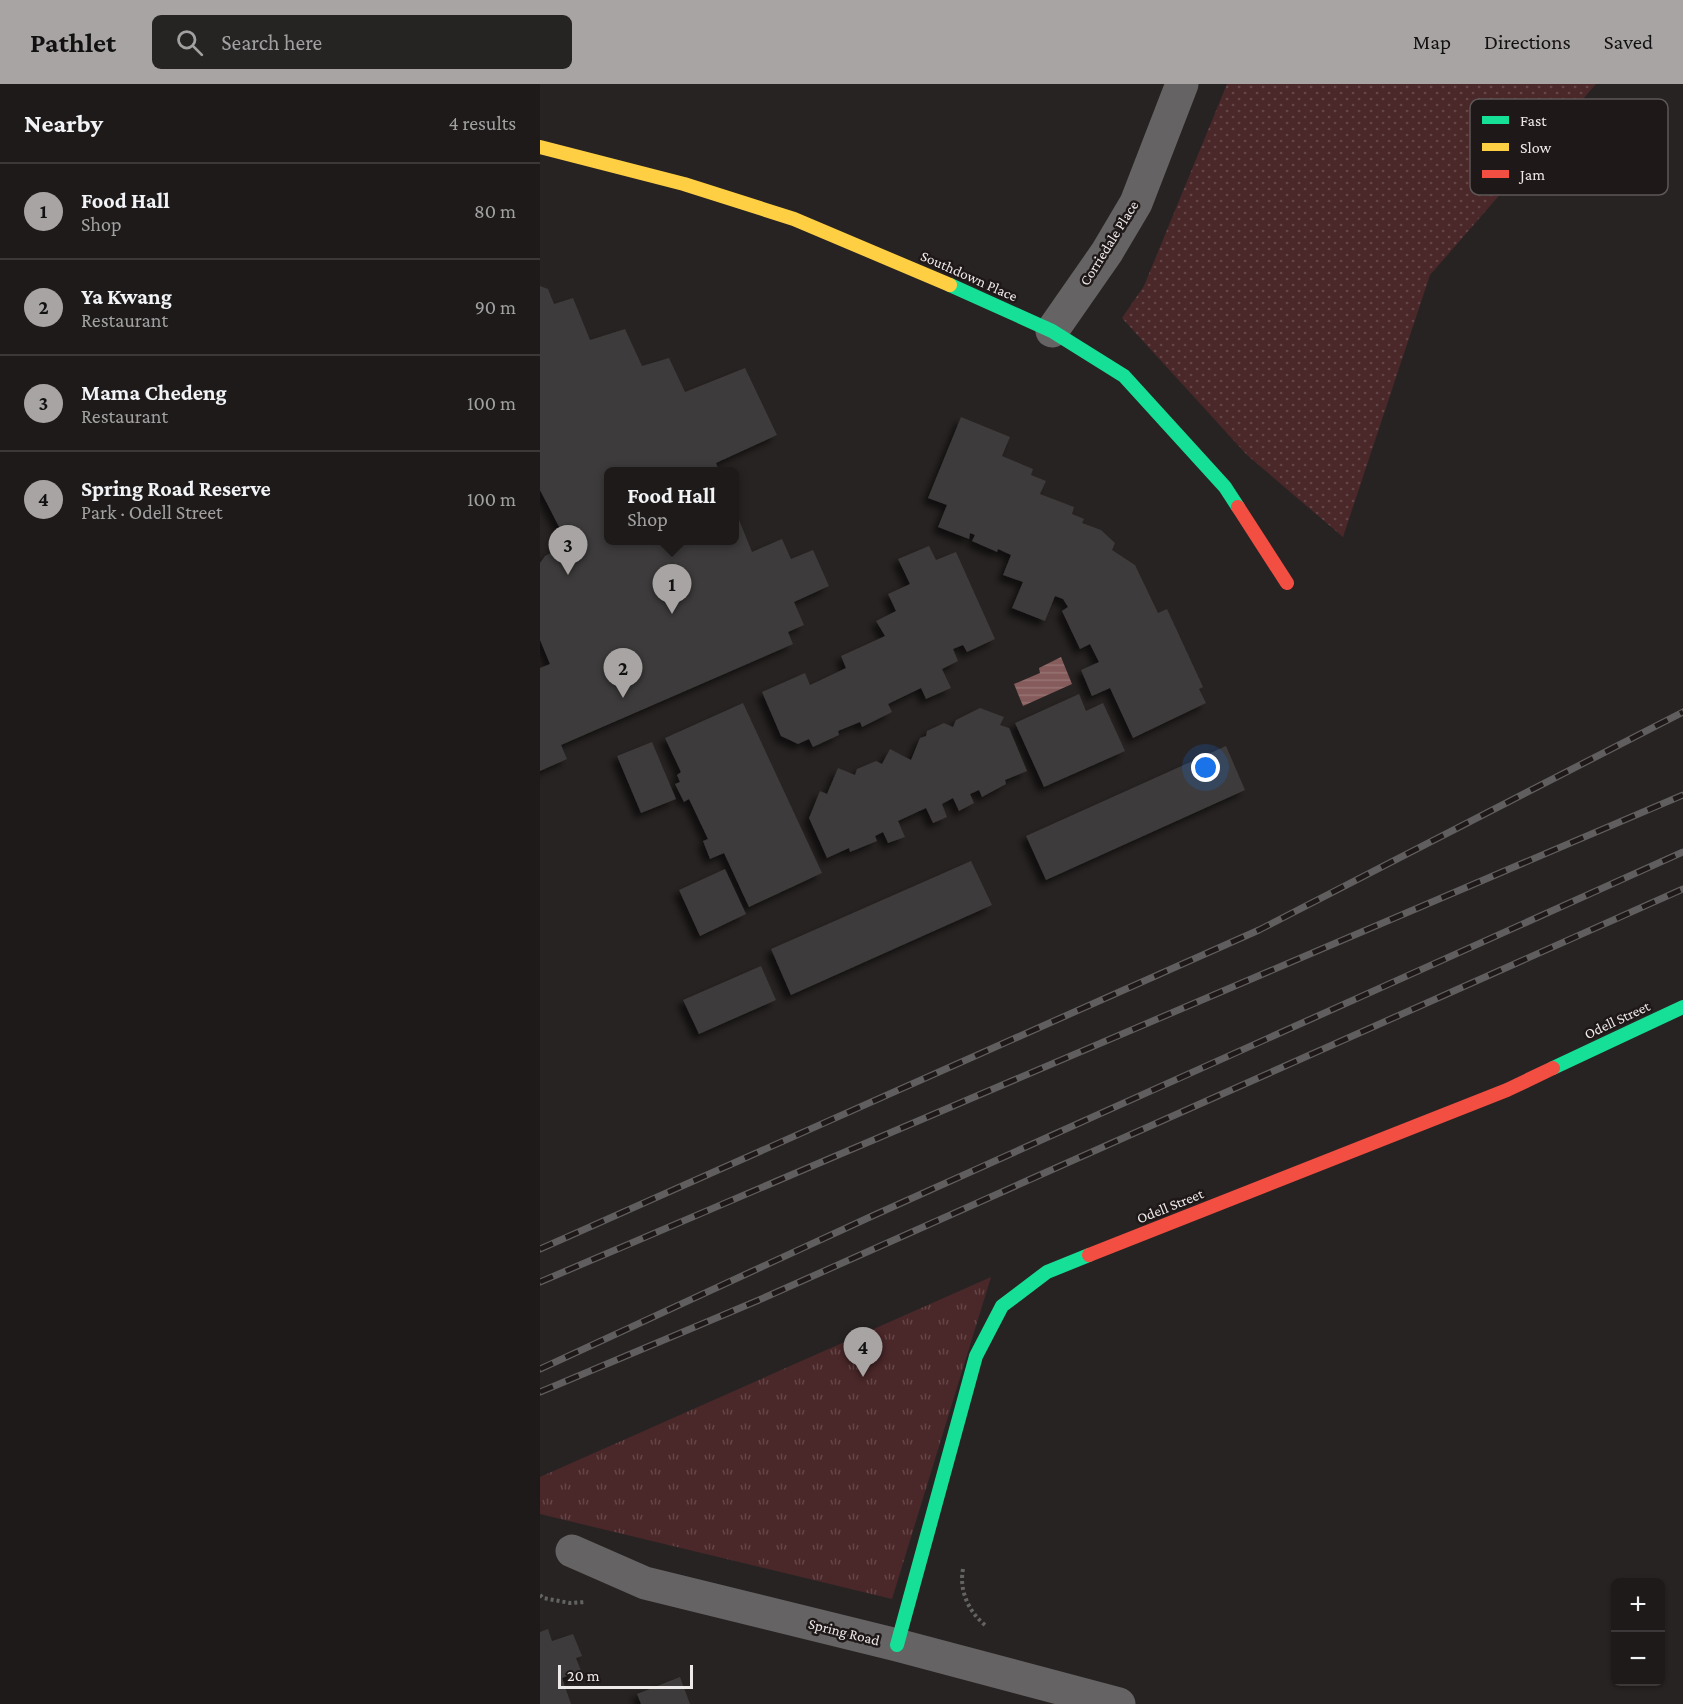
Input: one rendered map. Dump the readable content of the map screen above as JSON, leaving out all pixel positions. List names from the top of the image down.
{
  "streets": {
    "street": [
      "Corriedale Place",
      "Southdown Place",
      "Odell Street",
      "Spring Road"
    ]
  },
  "crossings": [
    ["Corriedale Place", "Southdown Place"],
    ["Odell Street", "Spring Road"]
  ],
  "legend": ["Fast", "Slow", "Jam"],
  "scale_bar": "20 m",
  "page": {
    "header": "Pathlet",
    "search": "Search here",
    "nav": ["Map", "Directions", "Saved"],
    "heading": ["Nearby", "4 results"],
    "list": [
      {
        "mark": "1",
        "name": "Food Hall",
        "note": "Shop",
        "value": "80 m"
      },
      {
        "mark": "2",
        "name": "Ya Kwang",
        "note": "Restaurant",
        "value": "90 m"
      },
      {
        "mark": "3",
        "name": "Mama Chedeng",
        "note": "Restaurant",
        "value": "100 m"
      },
      {
        "mark": "4",
        "name": "Spring Road Reserve",
        "note": "Park · Odell Street",
        "value": "100 m"
      }
    ],
    "popup": ["Food Hall", "Shop"],
    "pins": [
      "3",
      "1",
      "2",
      "4"
    ],
    "map_buttons": ["+", "−"],
    "scale": "20 m"
  }
}
